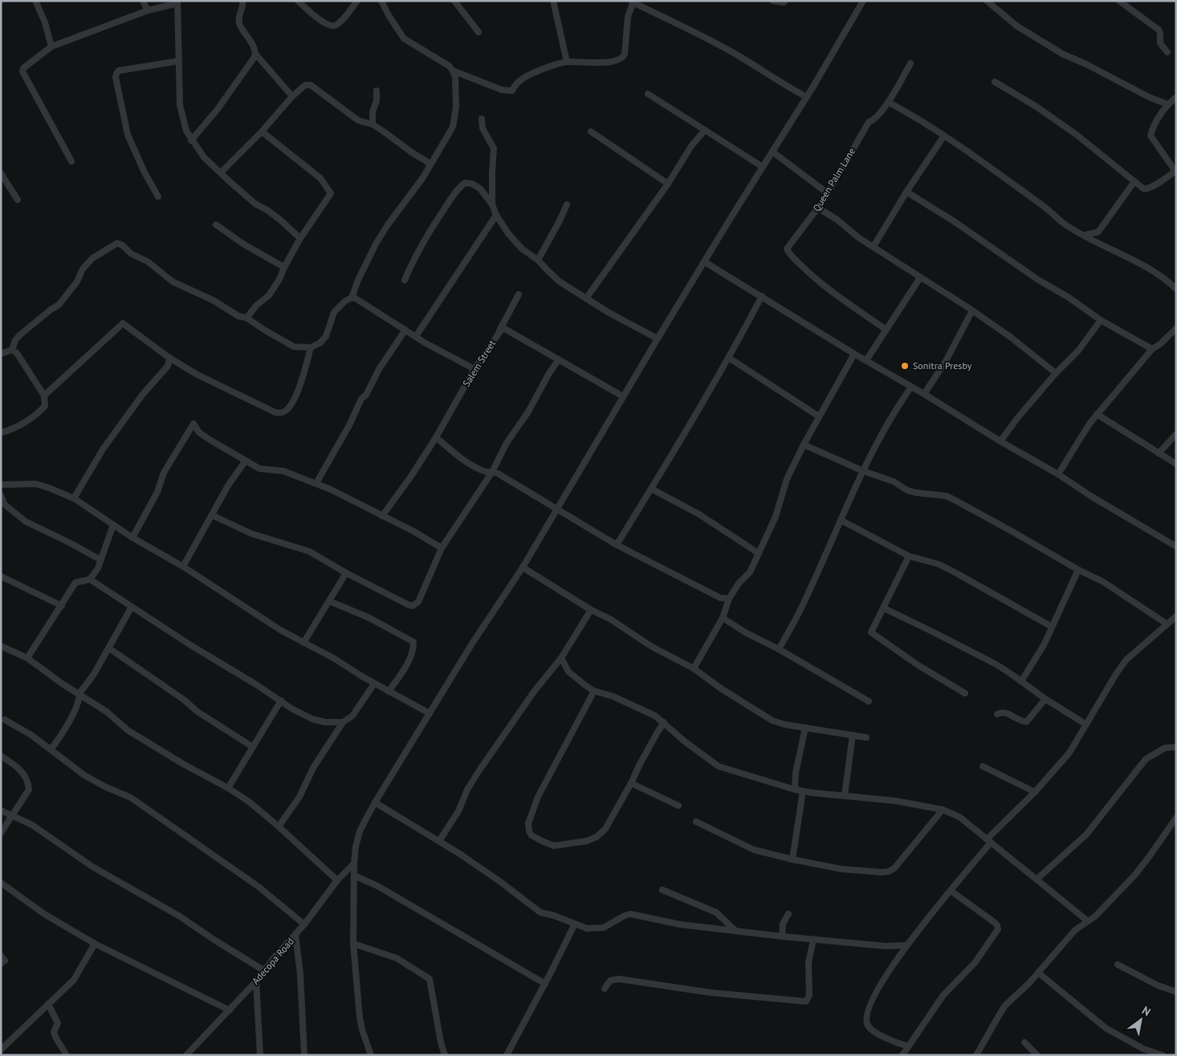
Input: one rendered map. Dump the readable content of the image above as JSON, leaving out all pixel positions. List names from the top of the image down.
{
  "streets": {
    "street": ["Queen Palm Lane", "Salem Street", "Adecopa Road"]
  },
  "places": ["Sonitra Presby"],
  "north": "top right"
}
